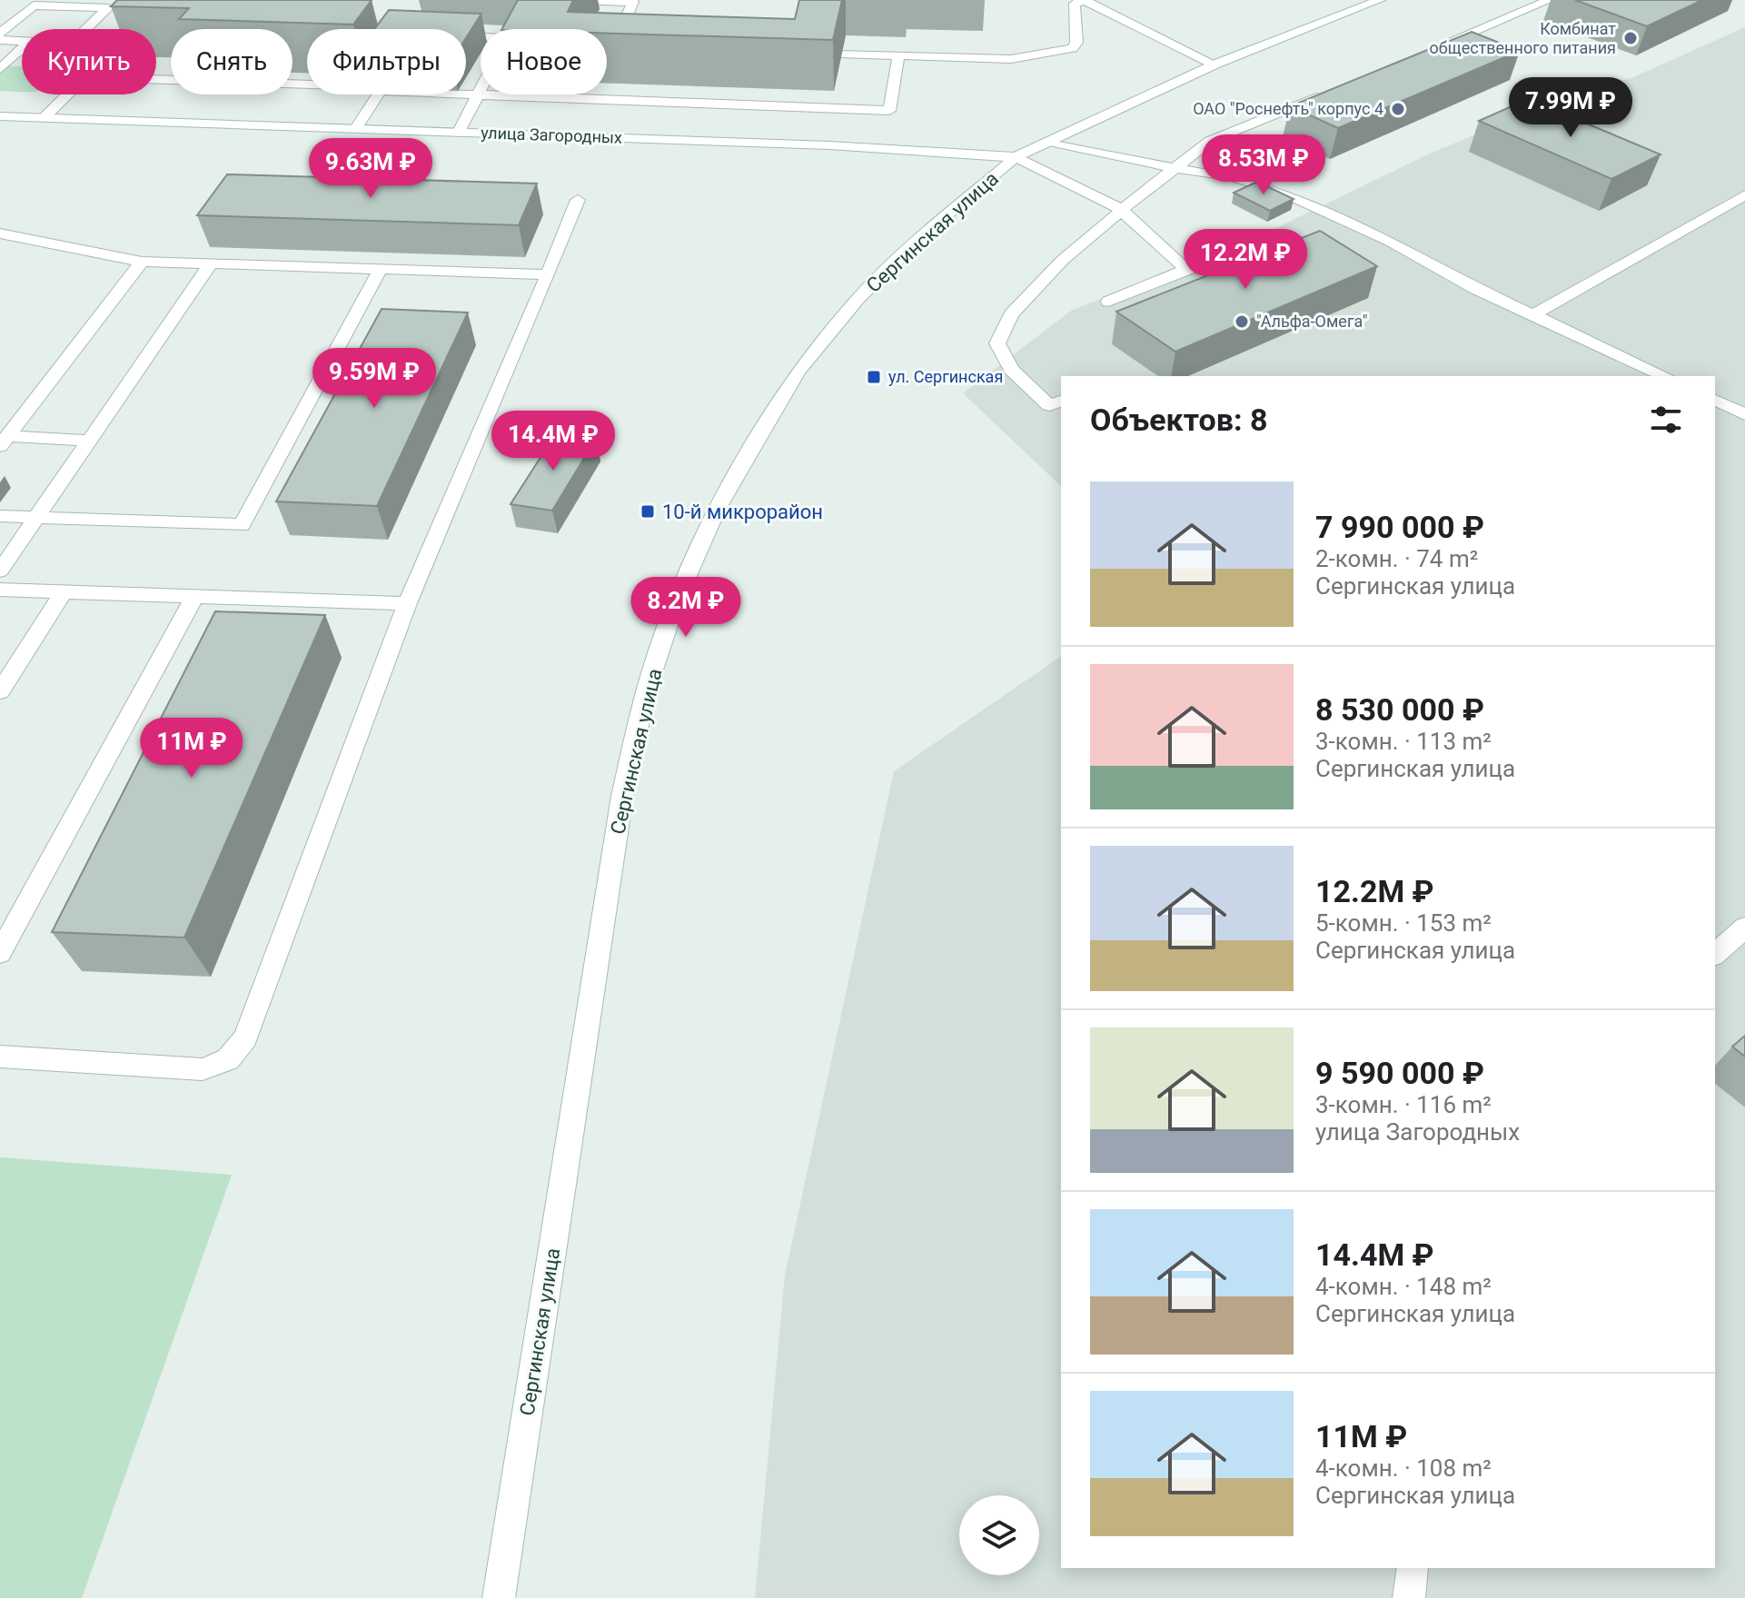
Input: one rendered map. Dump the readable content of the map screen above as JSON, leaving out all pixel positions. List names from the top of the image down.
{
  "streets": {
    "main road": ["улица Загородных", "Сергинская улица"]
  },
  "crossings": [
    ["улица Загородных", "Сергинская улица"]
  ],
  "places": {
    "other": ["Комбинат общественного питания", "ОАО \"Роснефть\" корпус 4", "\"Альфа-Омега\""],
    "transit": ["ул. Сергинская", "10-й микрорайон"]
  },
  "page": {
    "chip": [
      "Купить",
      "Снять",
      "Фильтры",
      "Новое"
    ],
    "price": [
      "7.99M ₽",
      "8.53M ₽",
      "9.63M ₽",
      "12.2M ₽",
      "9.59M ₽",
      "14.4M ₽",
      "8.2M ₽",
      "11M ₽"
    ],
    "heading": "Объектов: 8",
    "list": [
      {
        "name": "7 990 000 ₽",
        "note": "2-комн. · 74 m² · Сергинская улица"
      },
      {
        "name": "8 530 000 ₽",
        "note": "3-комн. · 113 m² · Сергинская улица"
      },
      {
        "name": "12.2M ₽",
        "note": "5-комн. · 153 m² · Сергинская улица"
      },
      {
        "name": "9 590 000 ₽",
        "note": "3-комн. · 116 m² · улица Загородных"
      },
      {
        "name": "14.4M ₽",
        "note": "4-комн. · 148 m² · Сергинская улица"
      },
      {
        "name": "11M ₽",
        "note": "4-комн. · 108 m² · Сергинская улица"
      }
    ]
  }
}
